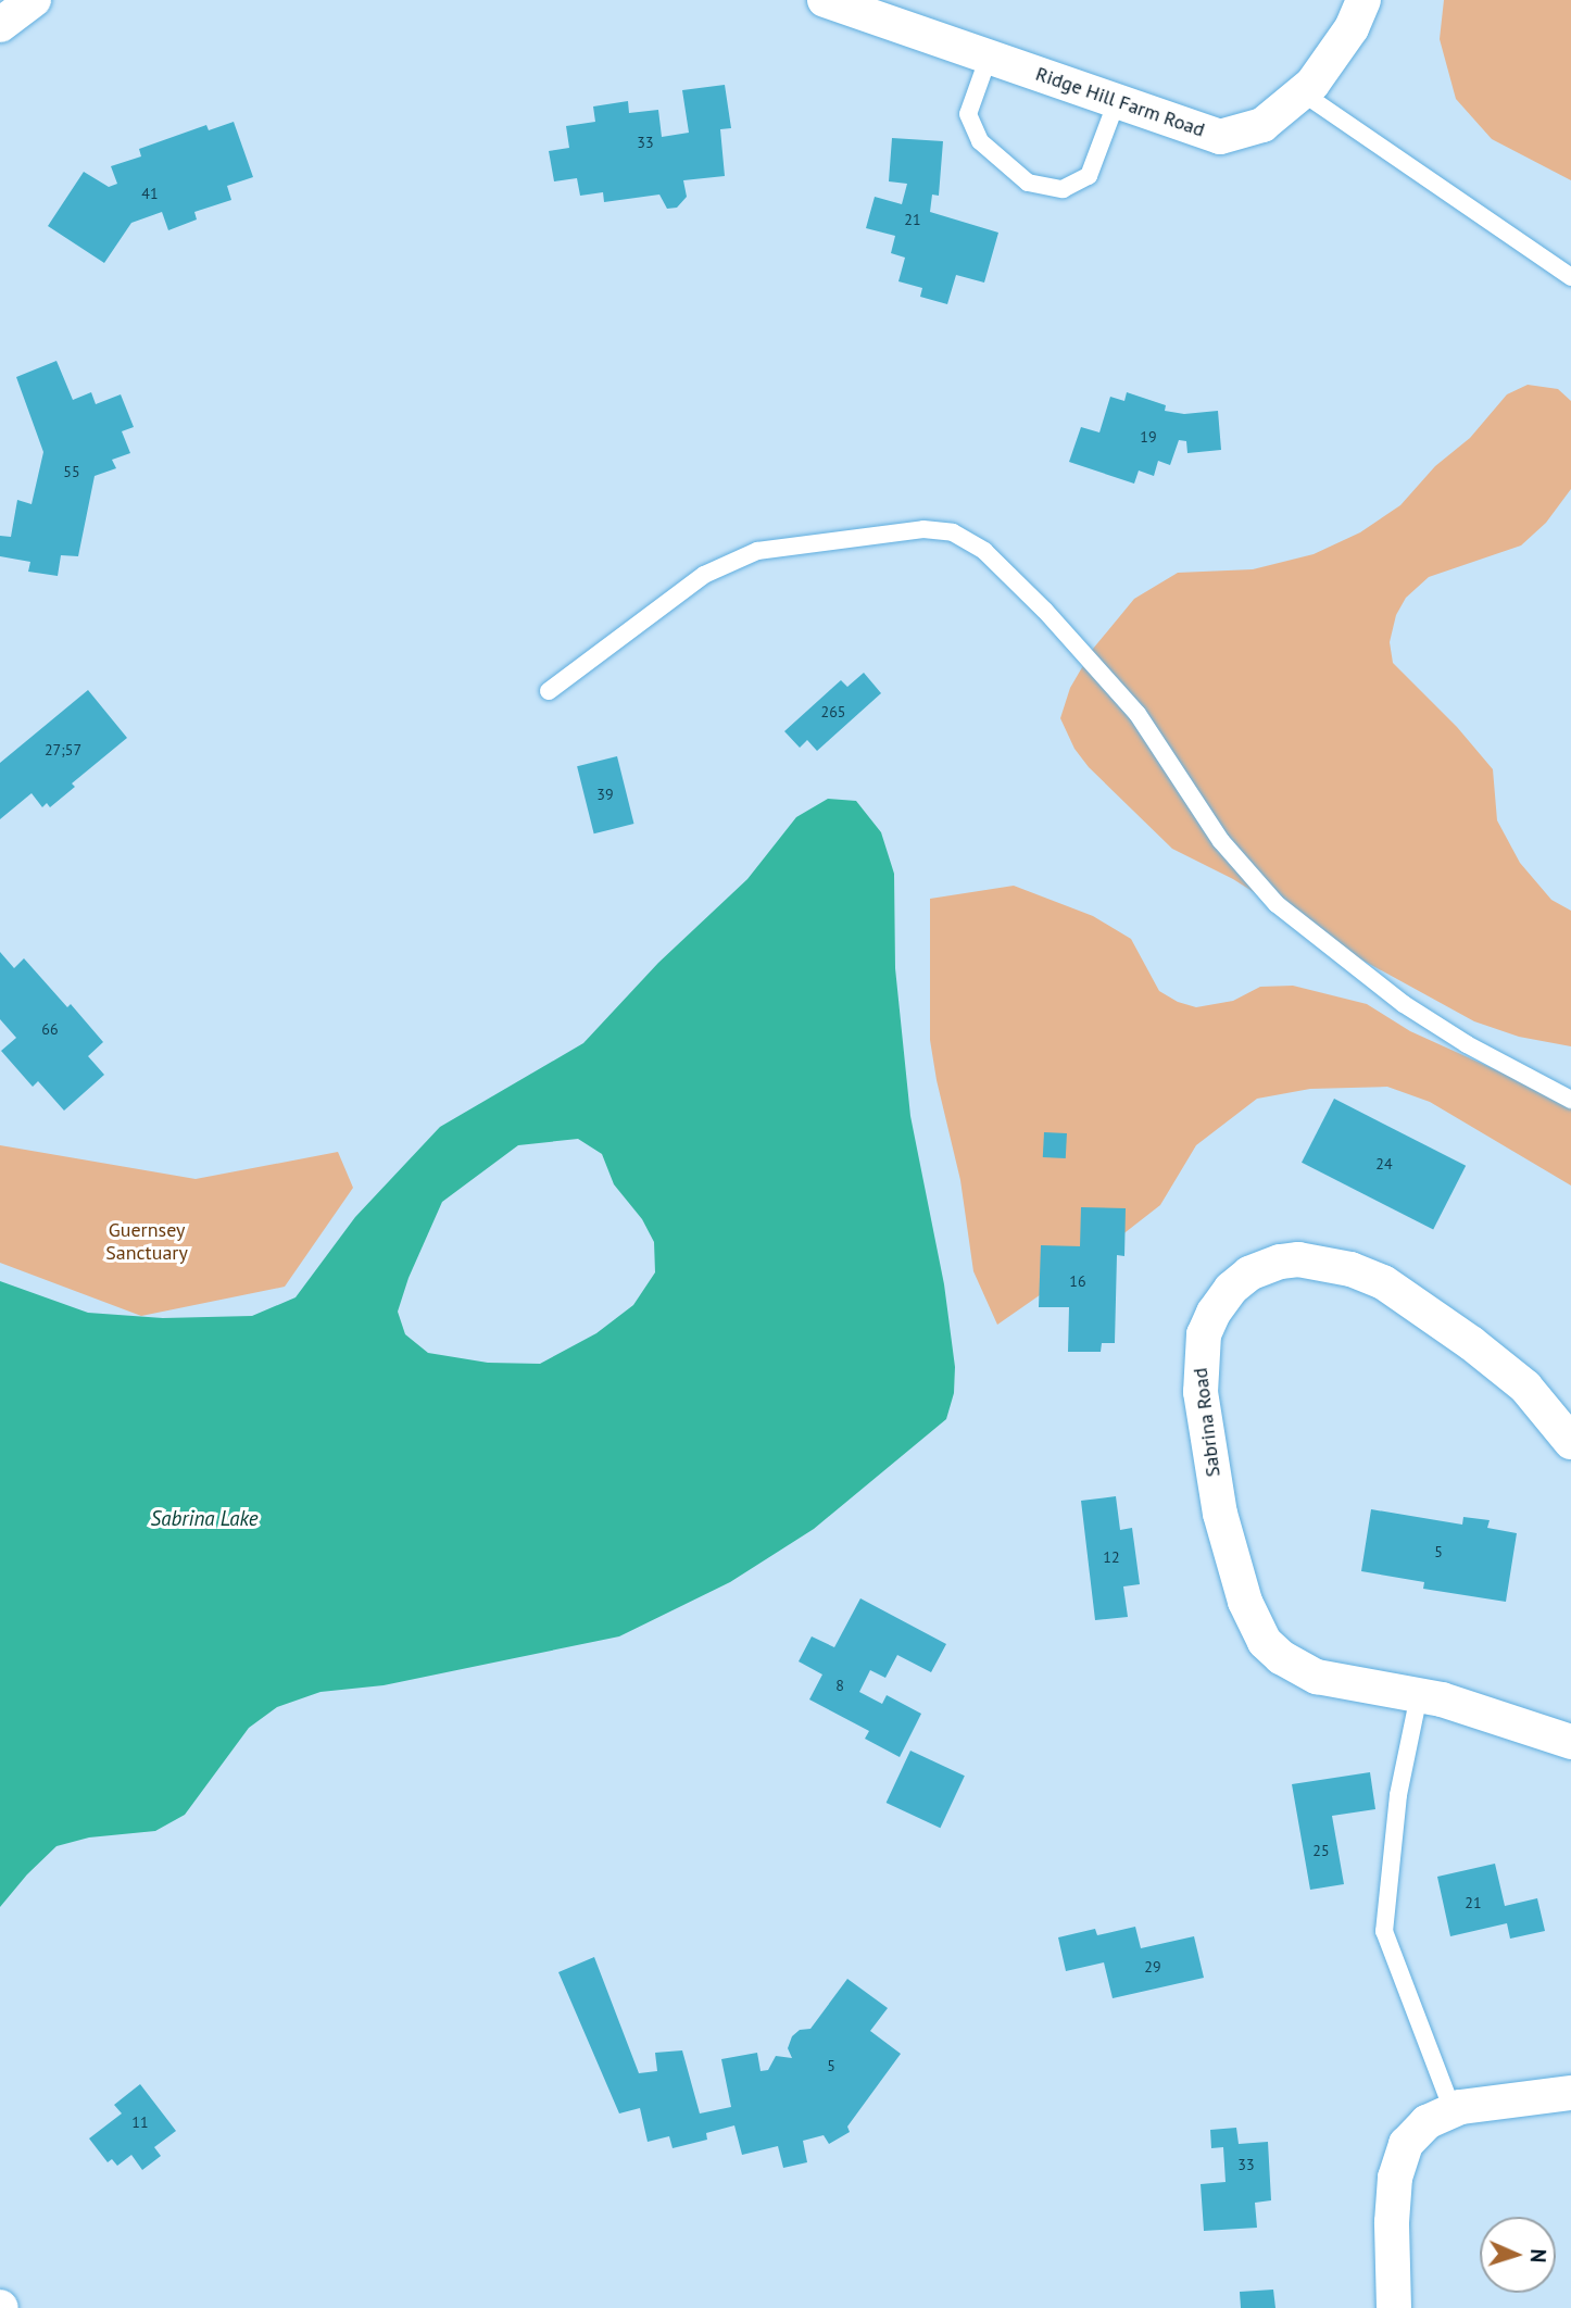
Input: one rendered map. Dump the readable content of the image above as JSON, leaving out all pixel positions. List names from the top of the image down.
{
  "streets": {
    "street": ["Ridge Hill Farm Road", "Sabrina Road"]
  },
  "water": ["Sabrina Lake"],
  "parks": ["Guernsey Sanctuary"],
  "house_numbers": [
    "33",
    "41",
    "21",
    "19",
    "55",
    "265",
    "27;57",
    "39",
    "66",
    "24",
    "16",
    "5",
    "12",
    "8",
    "25",
    "21",
    "29",
    "5",
    "11",
    "33"
  ],
  "north": "right"
}
